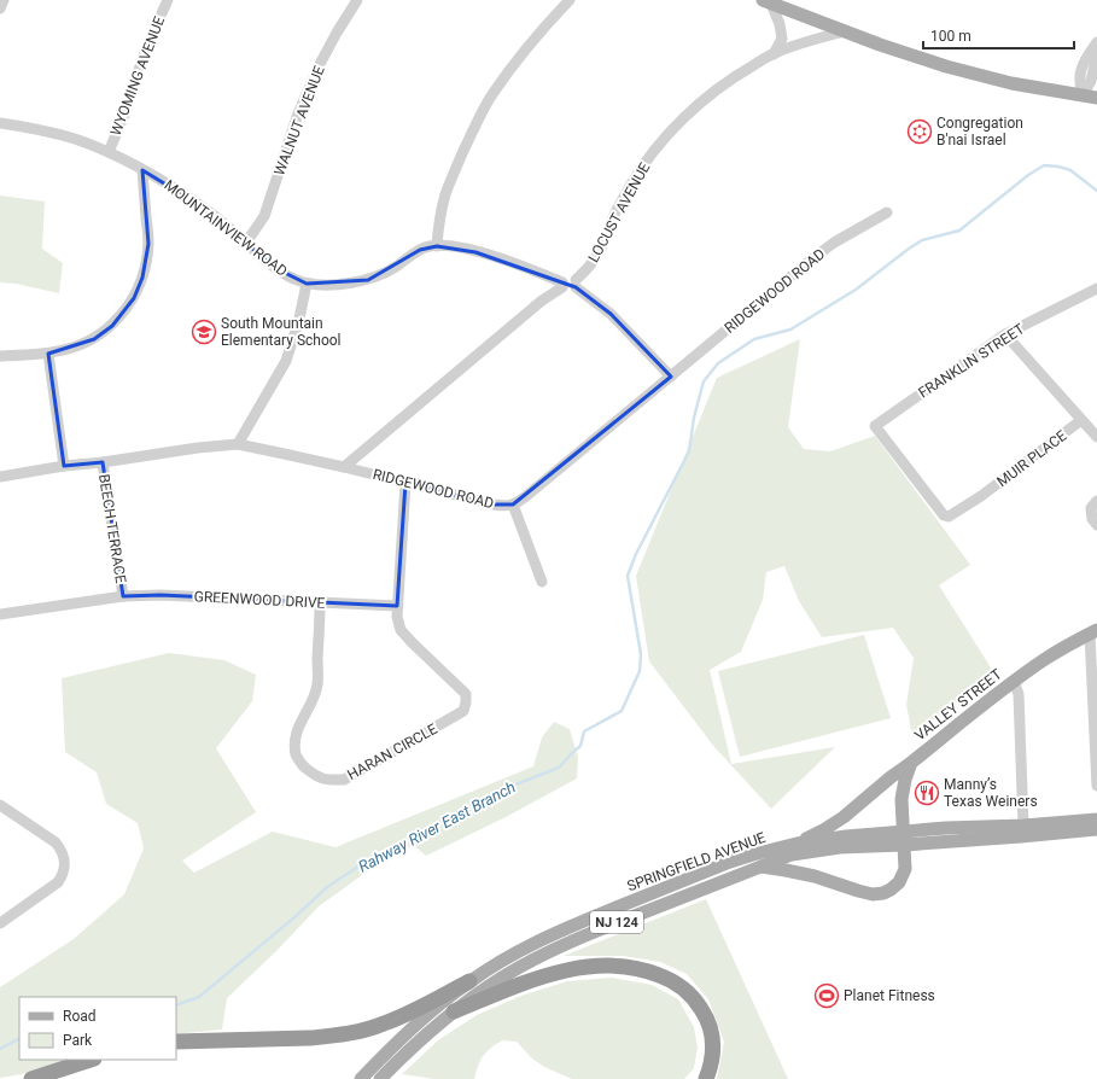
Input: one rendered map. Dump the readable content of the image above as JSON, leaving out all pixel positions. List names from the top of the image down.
{
  "streets": {
    "main road": ["VALLEY STREET", "SPRINGFIELD AVENUE", "NJ 124"],
    "street": [
      "WYOMING AVENUE",
      "WALNUT AVENUE",
      "LOCUST AVENUE",
      "MOUNTAINVIEW ROAD",
      "RIDGEWOOD ROAD",
      "FRANKLIN STREET",
      "MUIR PLACE",
      "BEECH TERRACE",
      "GREENWOOD DRIVE",
      "HARAN CIRCLE"
    ]
  },
  "crossings": [
    ["WYOMING AVENUE", "MOUNTAINVIEW ROAD"],
    ["WALNUT AVENUE", "MOUNTAINVIEW ROAD"],
    ["RIDGEWOOD ROAD", "BEECH TERRACE"],
    ["FRANKLIN STREET", "MUIR PLACE"],
    ["BEECH TERRACE", "GREENWOOD DRIVE"],
    ["GREENWOOD DRIVE", "HARAN CIRCLE"],
    ["VALLEY STREET", "SPRINGFIELD AVENUE"]
  ],
  "water": ["Rahway River East Branch"],
  "places": {
    "synagogue": ["Congregation B'nai Israel"],
    "school or university": ["South Mountain Elementary School"],
    "restaurant": ["Manny’s Texas Weiners"],
    "sports": ["Planet Fitness"]
  },
  "legend": ["Road", "Park"],
  "scale_bar": "100 m"
}
